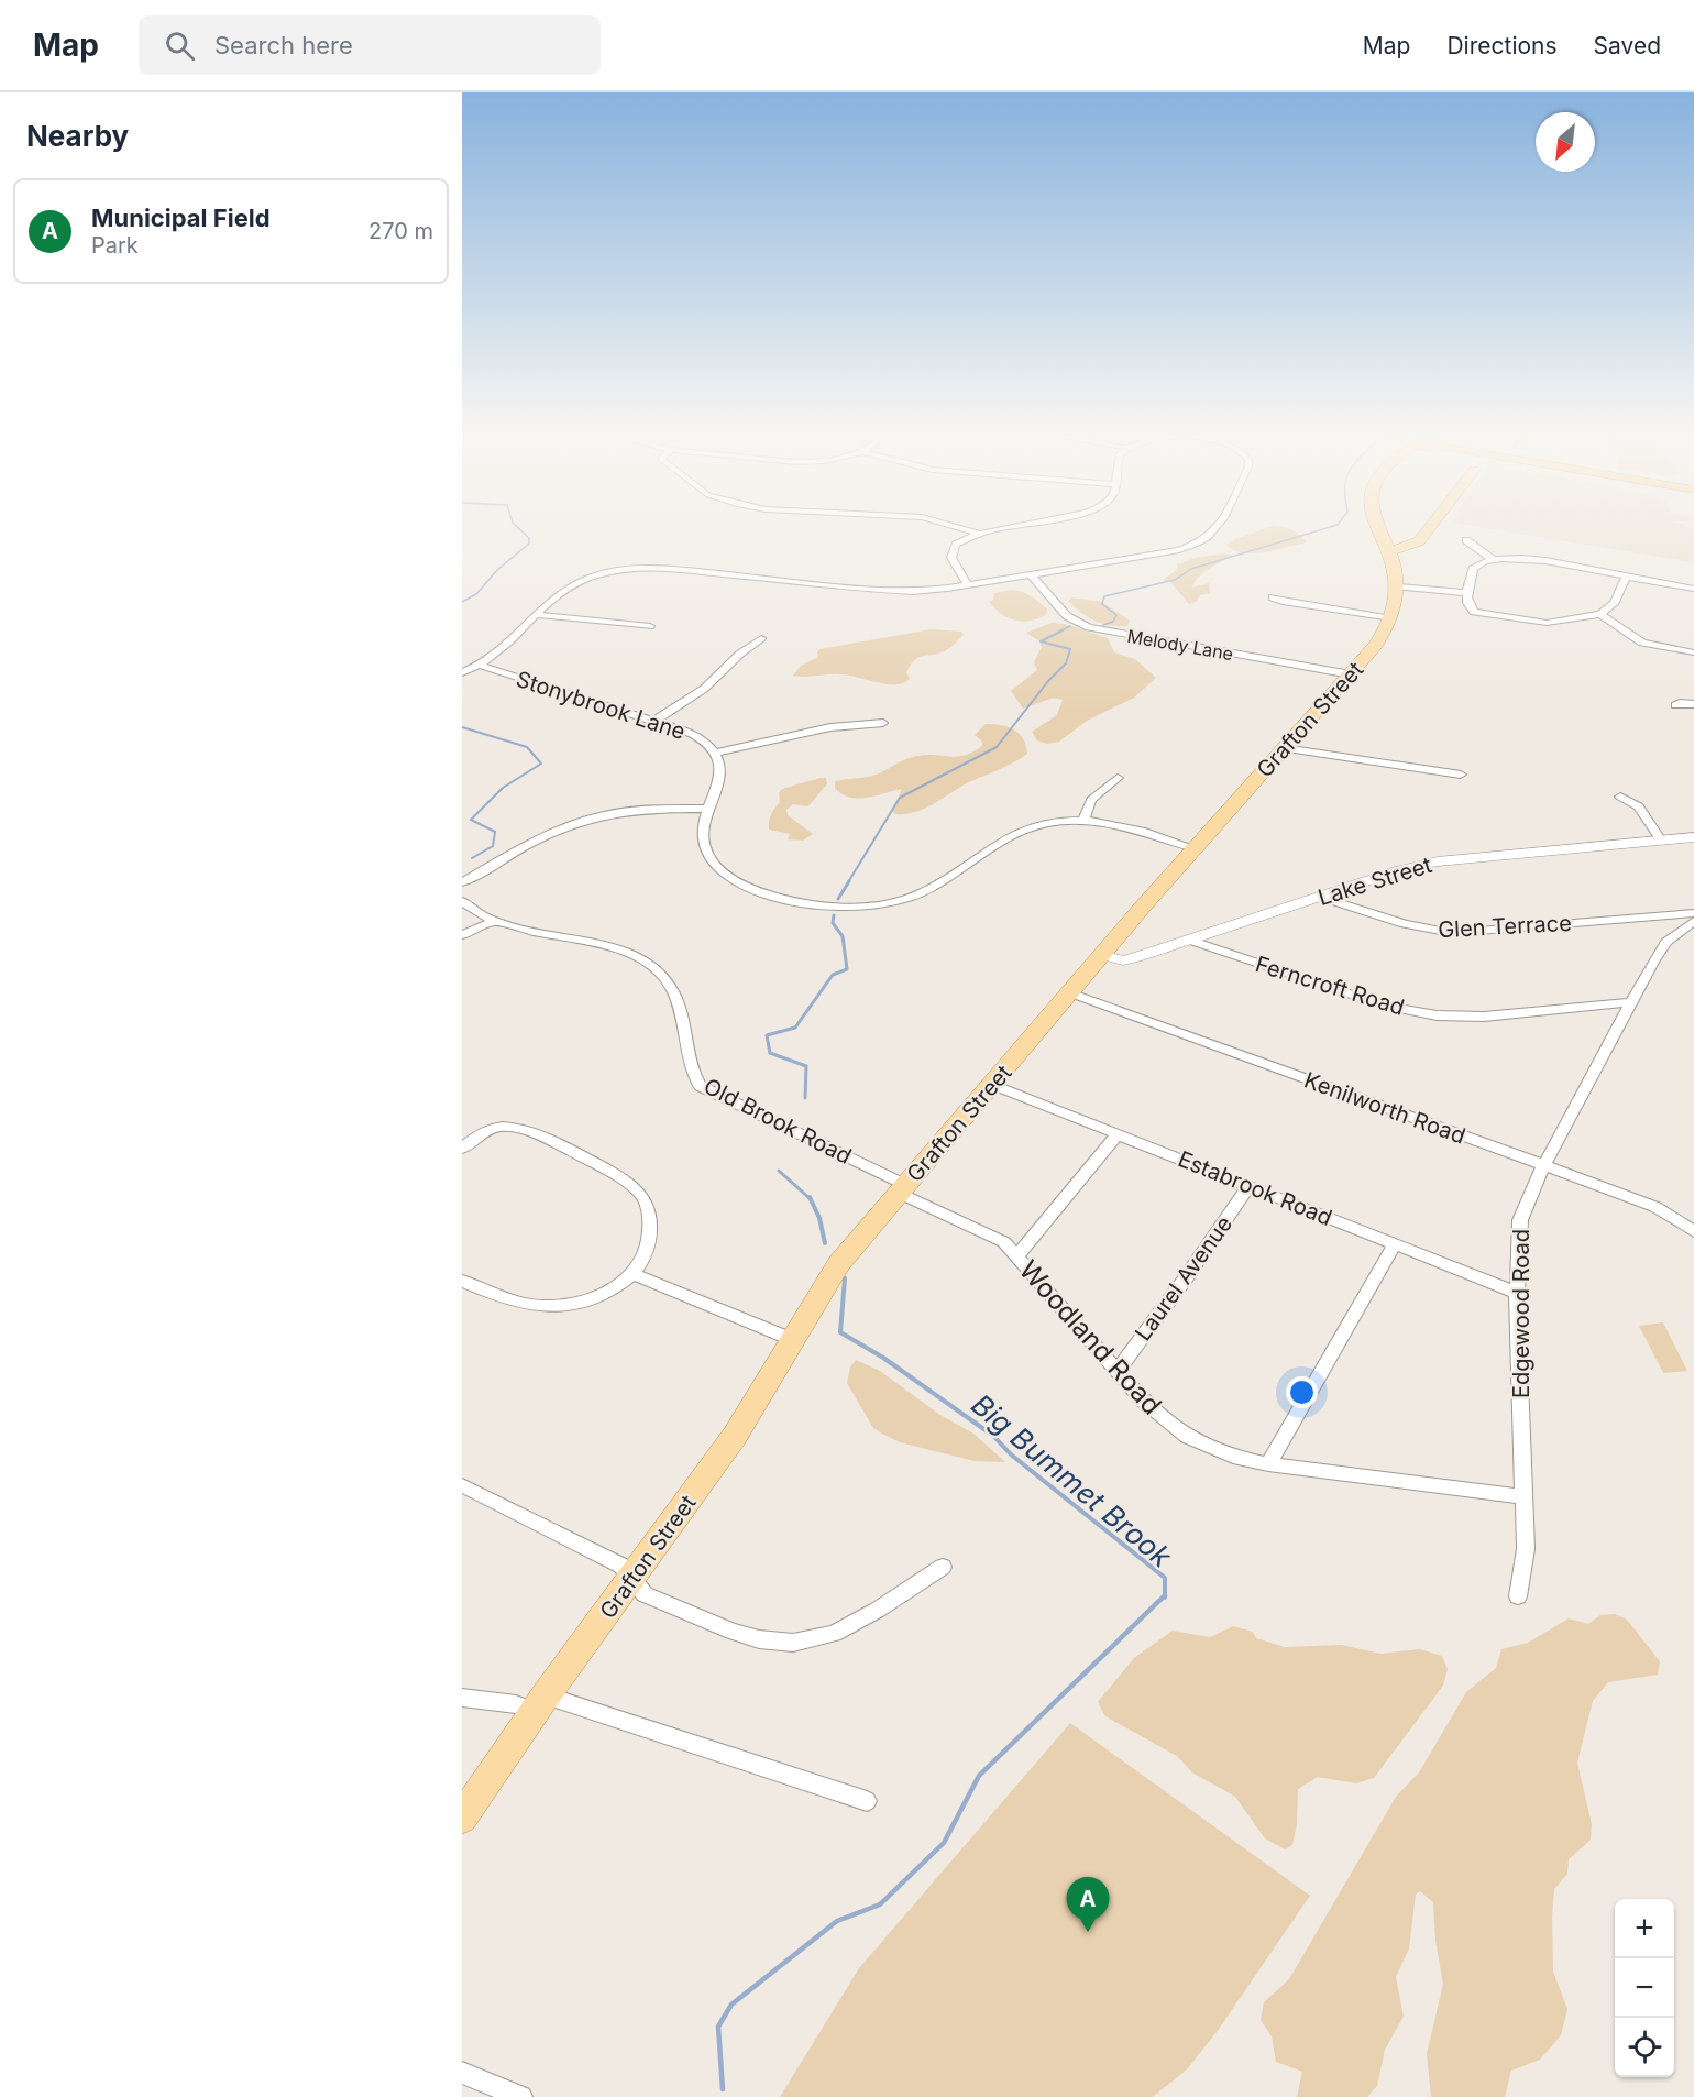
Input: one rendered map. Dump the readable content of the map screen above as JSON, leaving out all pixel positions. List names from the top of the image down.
{
  "streets": {
    "main road": ["Grafton Street"],
    "street": [
      "Melody Lane",
      "Stonybrook Lane",
      "Lake Street",
      "Glen Terrace",
      "Ferncroft Road",
      "Kenilworth Road",
      "Old Brook Road",
      "Estabrook Road",
      "Laurel Avenue",
      "Edgewood Road",
      "Woodland Road"
    ]
  },
  "crossings": [
    ["Melody Lane", "Grafton Street"],
    ["Grafton Street", "Lake Street"],
    ["Grafton Street", "Kenilworth Road"],
    ["Grafton Street", "Old Brook Road"],
    ["Grafton Street", "Estabrook Road"],
    ["Grafton Street", "Woodland Road"],
    ["Lake Street", "Glen Terrace"],
    ["Lake Street", "Ferncroft Road"],
    ["Ferncroft Road", "Edgewood Road"],
    ["Kenilworth Road", "Edgewood Road"],
    ["Old Brook Road", "Woodland Road"],
    ["Estabrook Road", "Laurel Avenue"],
    ["Estabrook Road", "Edgewood Road"],
    ["Laurel Avenue", "Woodland Road"],
    ["Edgewood Road", "Woodland Road"]
  ],
  "water": ["Big Bummet Brook"],
  "north": "bottom left",
  "page": {
    "header": "Map",
    "search": "Search here",
    "nav": ["Map", "Directions", "Saved"],
    "heading": "Nearby",
    "list": [
      {
        "mark": "A",
        "name": "Municipal Field",
        "note": "Park",
        "value": "270 m"
      }
    ],
    "pins": "A",
    "map_buttons": ["+", "−"]
  }
}
